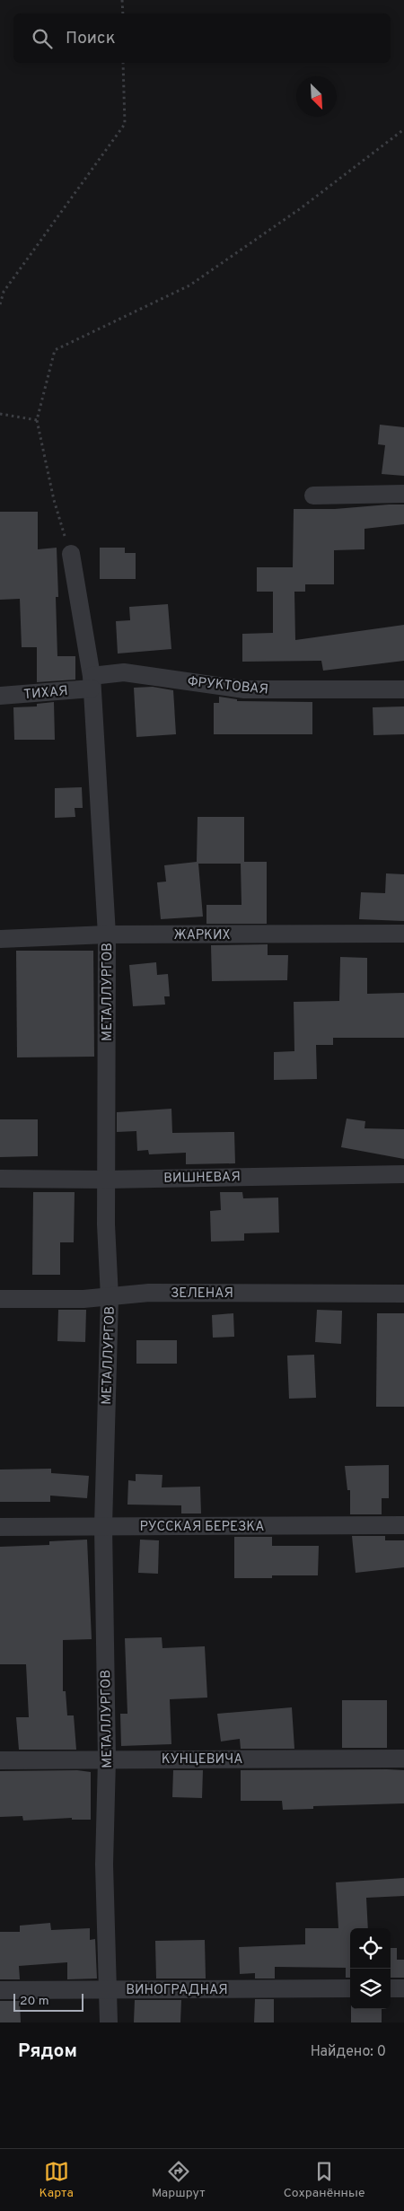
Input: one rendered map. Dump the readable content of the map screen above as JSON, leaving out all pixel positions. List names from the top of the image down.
{
  "streets": {
    "street": [
      "ФРУКТОВАЯ",
      "ТИХАЯ",
      "ЖАРКИХ",
      "МЕТАЛЛУРГОВ",
      "ВИШНЕВАЯ",
      "ЗЕЛЕНАЯ",
      "РУССКАЯ БЕРЕЗКА",
      "КУНЦЕВИЧА",
      "ВИНОГРАДНАЯ"
    ]
  },
  "crossings": [
    ["ФРУКТОВАЯ", "ТИХАЯ"],
    ["ФРУКТОВАЯ", "МЕТАЛЛУРГОВ"],
    ["ТИХАЯ", "МЕТАЛЛУРГОВ"],
    ["ЖАРКИХ", "МЕТАЛЛУРГОВ"],
    ["МЕТАЛЛУРГОВ", "ВИШНЕВАЯ"],
    ["МЕТАЛЛУРГОВ", "ЗЕЛЕНАЯ"],
    ["МЕТАЛЛУРГОВ", "РУССКАЯ БЕРЕЗКА"],
    ["МЕТАЛЛУРГОВ", "КУНЦЕВИЧА"],
    ["МЕТАЛЛУРГОВ", "ВИНОГРАДНАЯ"]
  ],
  "scale_bar": "20 m",
  "north": "bottom right",
  "page": {
    "search": "Поиск",
    "scale": "20 m",
    "heading": ["Рядом", "Найдено: 0"],
    "nav": ["Карта", "Маршрут", "Сохранённые"]
  }
}
